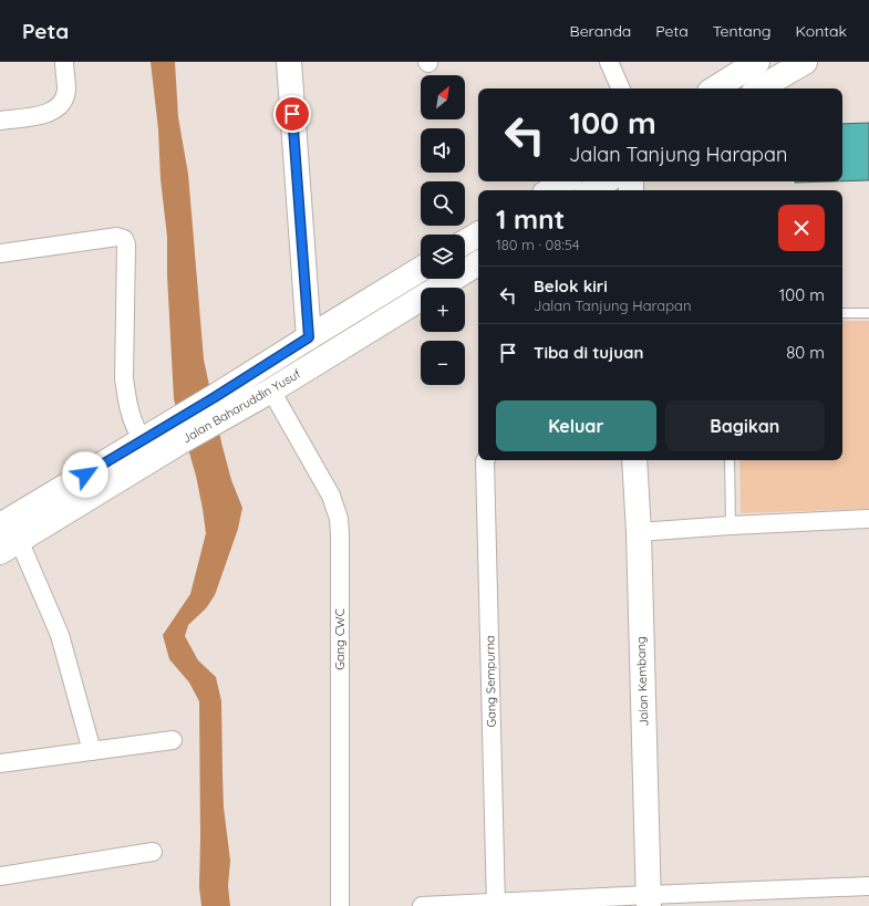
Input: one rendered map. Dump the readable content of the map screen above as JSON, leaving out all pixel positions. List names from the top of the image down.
{
  "streets": {
    "main road": ["Jalan Baharuddin Yusuf", "Jalan Kembang"],
    "street": ["Gang CWC", "Gang Sempurna"]
  },
  "crossings": [
    ["Jalan Baharuddin Yusuf", "Gang CWC"]
  ],
  "north": "top right",
  "page": {
    "header": "Peta",
    "nav": [
      "Beranda",
      "Peta",
      "Tentang",
      "Kontak"
    ],
    "map_buttons": ["+", "−"],
    "turn": ["100 m", "Jalan Tanjung Harapan"],
    "heading": ["1 mnt", "180 m · 08:54"],
    "list": [
      {
        "name": "Belok kiri",
        "note": "Jalan Tanjung Harapan",
        "value": "100 m"
      },
      {
        "name": "Tiba di tujuan",
        "value": "80 m"
      }
    ],
    "buttons": ["Keluar", "Bagikan"]
  }
}
